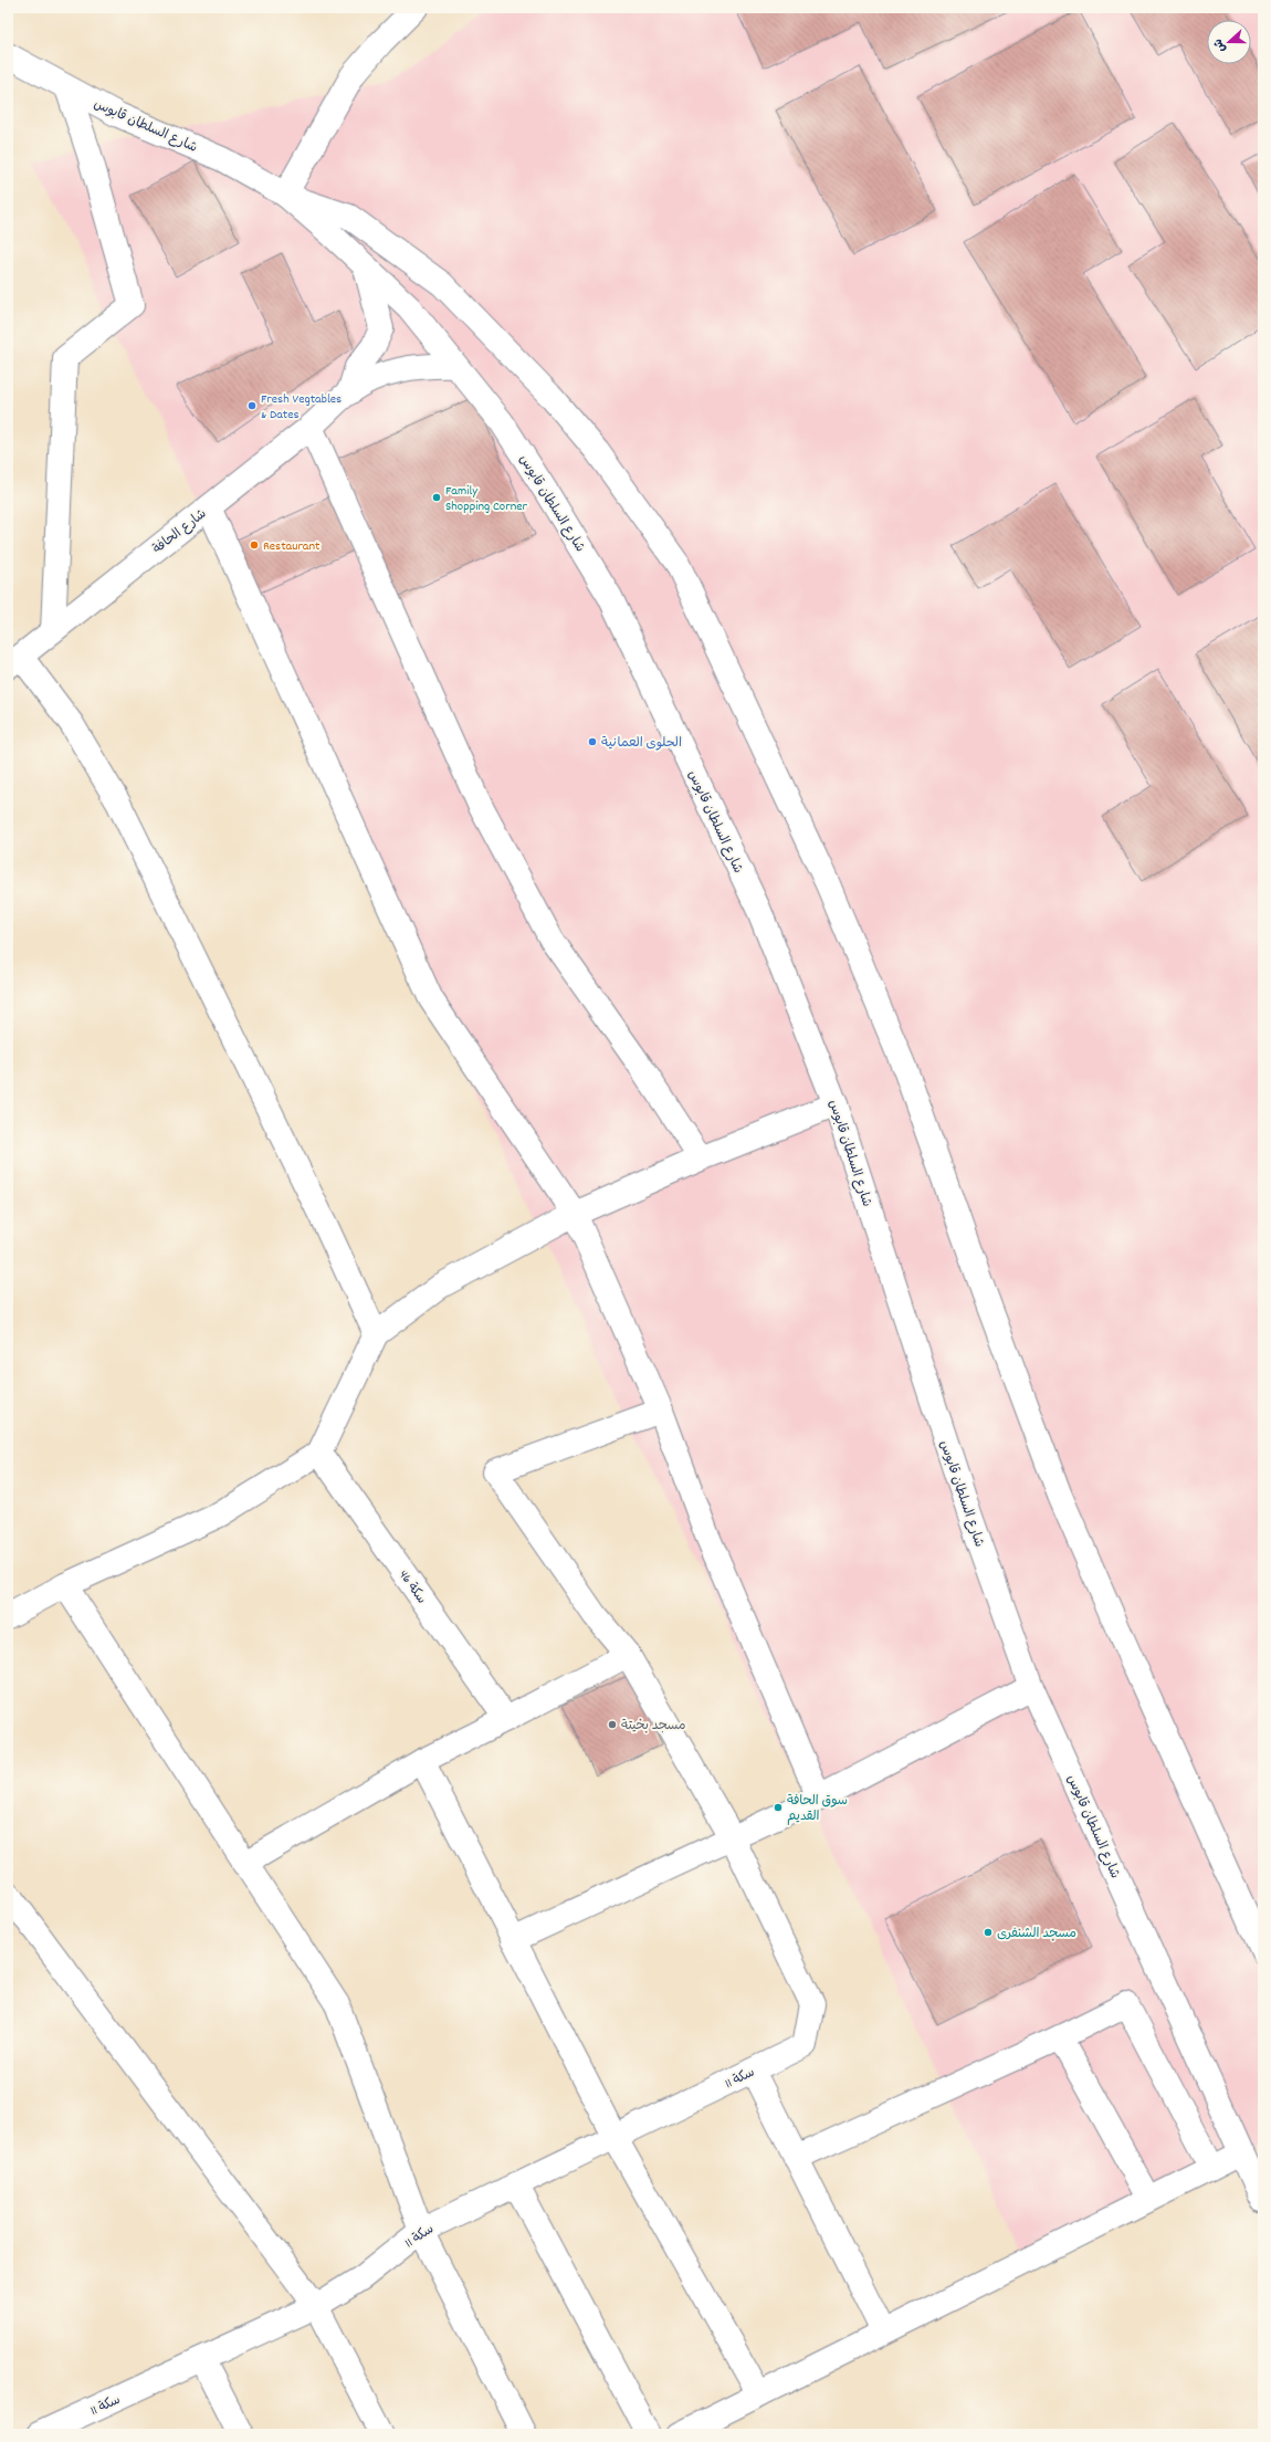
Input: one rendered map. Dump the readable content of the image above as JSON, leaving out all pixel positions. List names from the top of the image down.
{
  "streets": {
    "street": [
      "شارع السلطان قابوس",
      "شارع الحافة",
      "سكة 46",
      "سكة 11"
    ]
  },
  "crossings": [
    ["شارع السلطان قابوس", "شارع الحافة"]
  ],
  "places": [
    "Fresh Vegtables & Dates",
    "Family Shopping Corner",
    "Restaurant",
    "الحلوى العمانية",
    "مسجد بخيتة",
    "سوق الحافة القديم",
    "مسجد الشنفرى"
  ],
  "north": "left"
}
